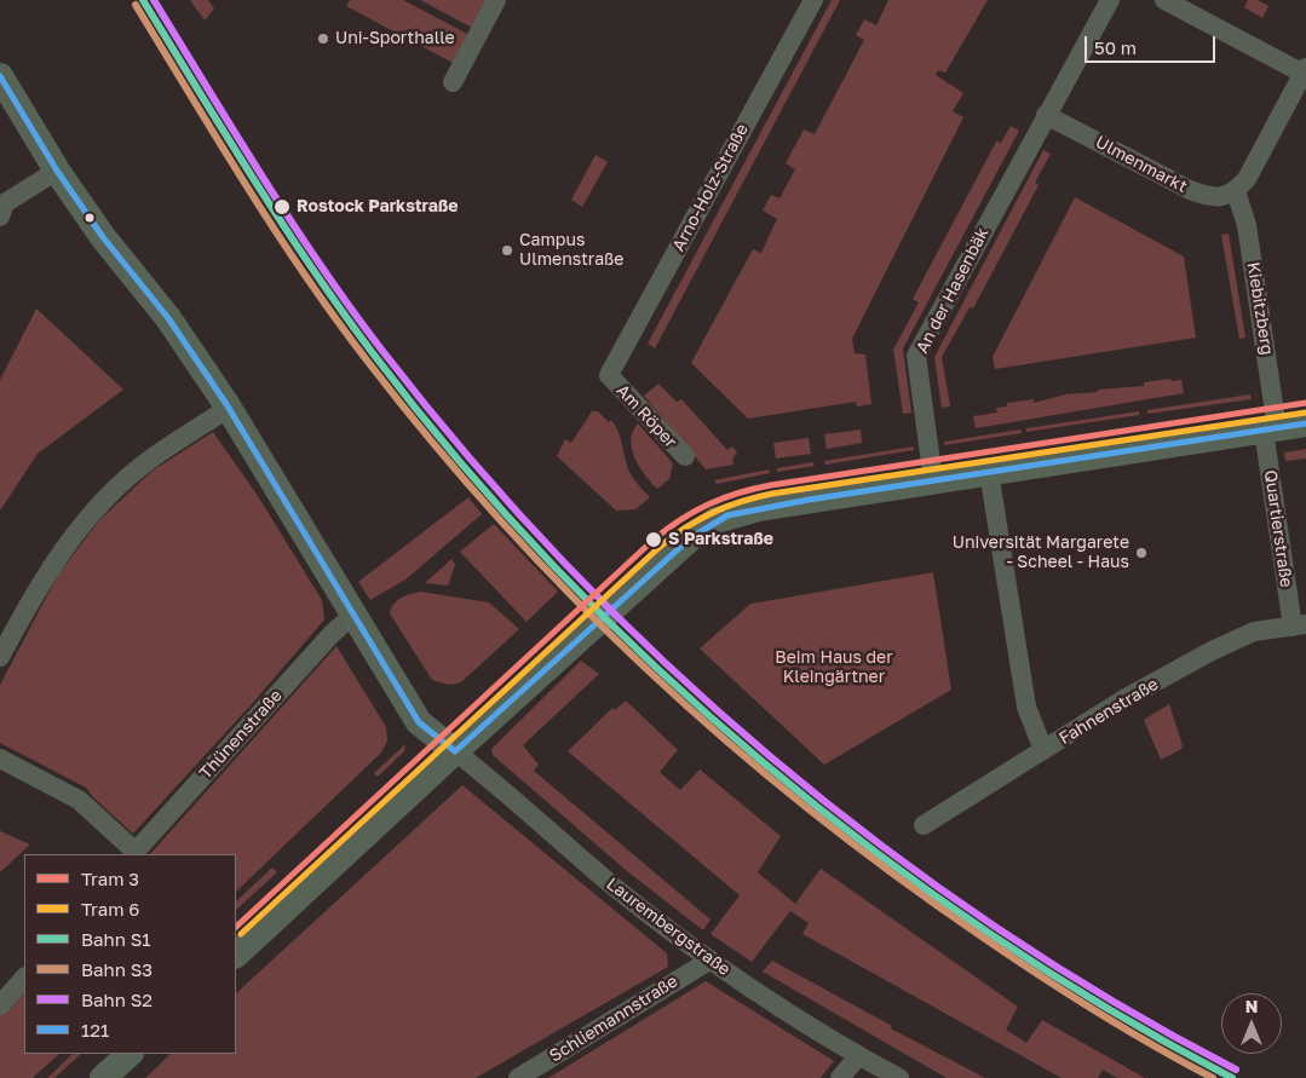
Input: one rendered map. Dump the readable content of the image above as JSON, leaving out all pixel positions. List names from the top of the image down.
{
  "streets": {
    "street": [
      "Ulmenmarkt",
      "Arno-Holz-Straße",
      "An der Hasenbäk",
      "Kiebitzberg",
      "Am Röper",
      "Quartierstraße",
      "Fahnenstraße",
      "Thünenstraße",
      "Laurembergstraße",
      "Schliemannstraße"
    ]
  },
  "crossings": [
    ["Ulmenmarkt", "An der Hasenbäk"],
    ["Ulmenmarkt", "Kiebitzberg"],
    ["Arno-Holz-Straße", "Am Röper"],
    ["Kiebitzberg", "Quartierstraße"],
    ["Quartierstraße", "Fahnenstraße"],
    ["Laurembergstraße", "Schliemannstraße"]
  ],
  "parks": ["Beim Haus der Kleingärtner"],
  "places": [
    "Uni-Sporthalle",
    "Rostock Parkstraße",
    "Campus Ulmenstraße",
    "S Parkstraße",
    "Universität Margarete - Scheel - Haus"
  ],
  "lines": [
    "rail line S1",
    "rail line S2",
    "rail line S3",
    "transit line 121",
    "tram line 3",
    "tram line 6"
  ],
  "legend": [
    "Tram 3",
    "Tram 6",
    "Bahn S1",
    "Bahn S3",
    "Bahn S2",
    "121"
  ],
  "scale_bar": "50 m",
  "north": "top"
}
